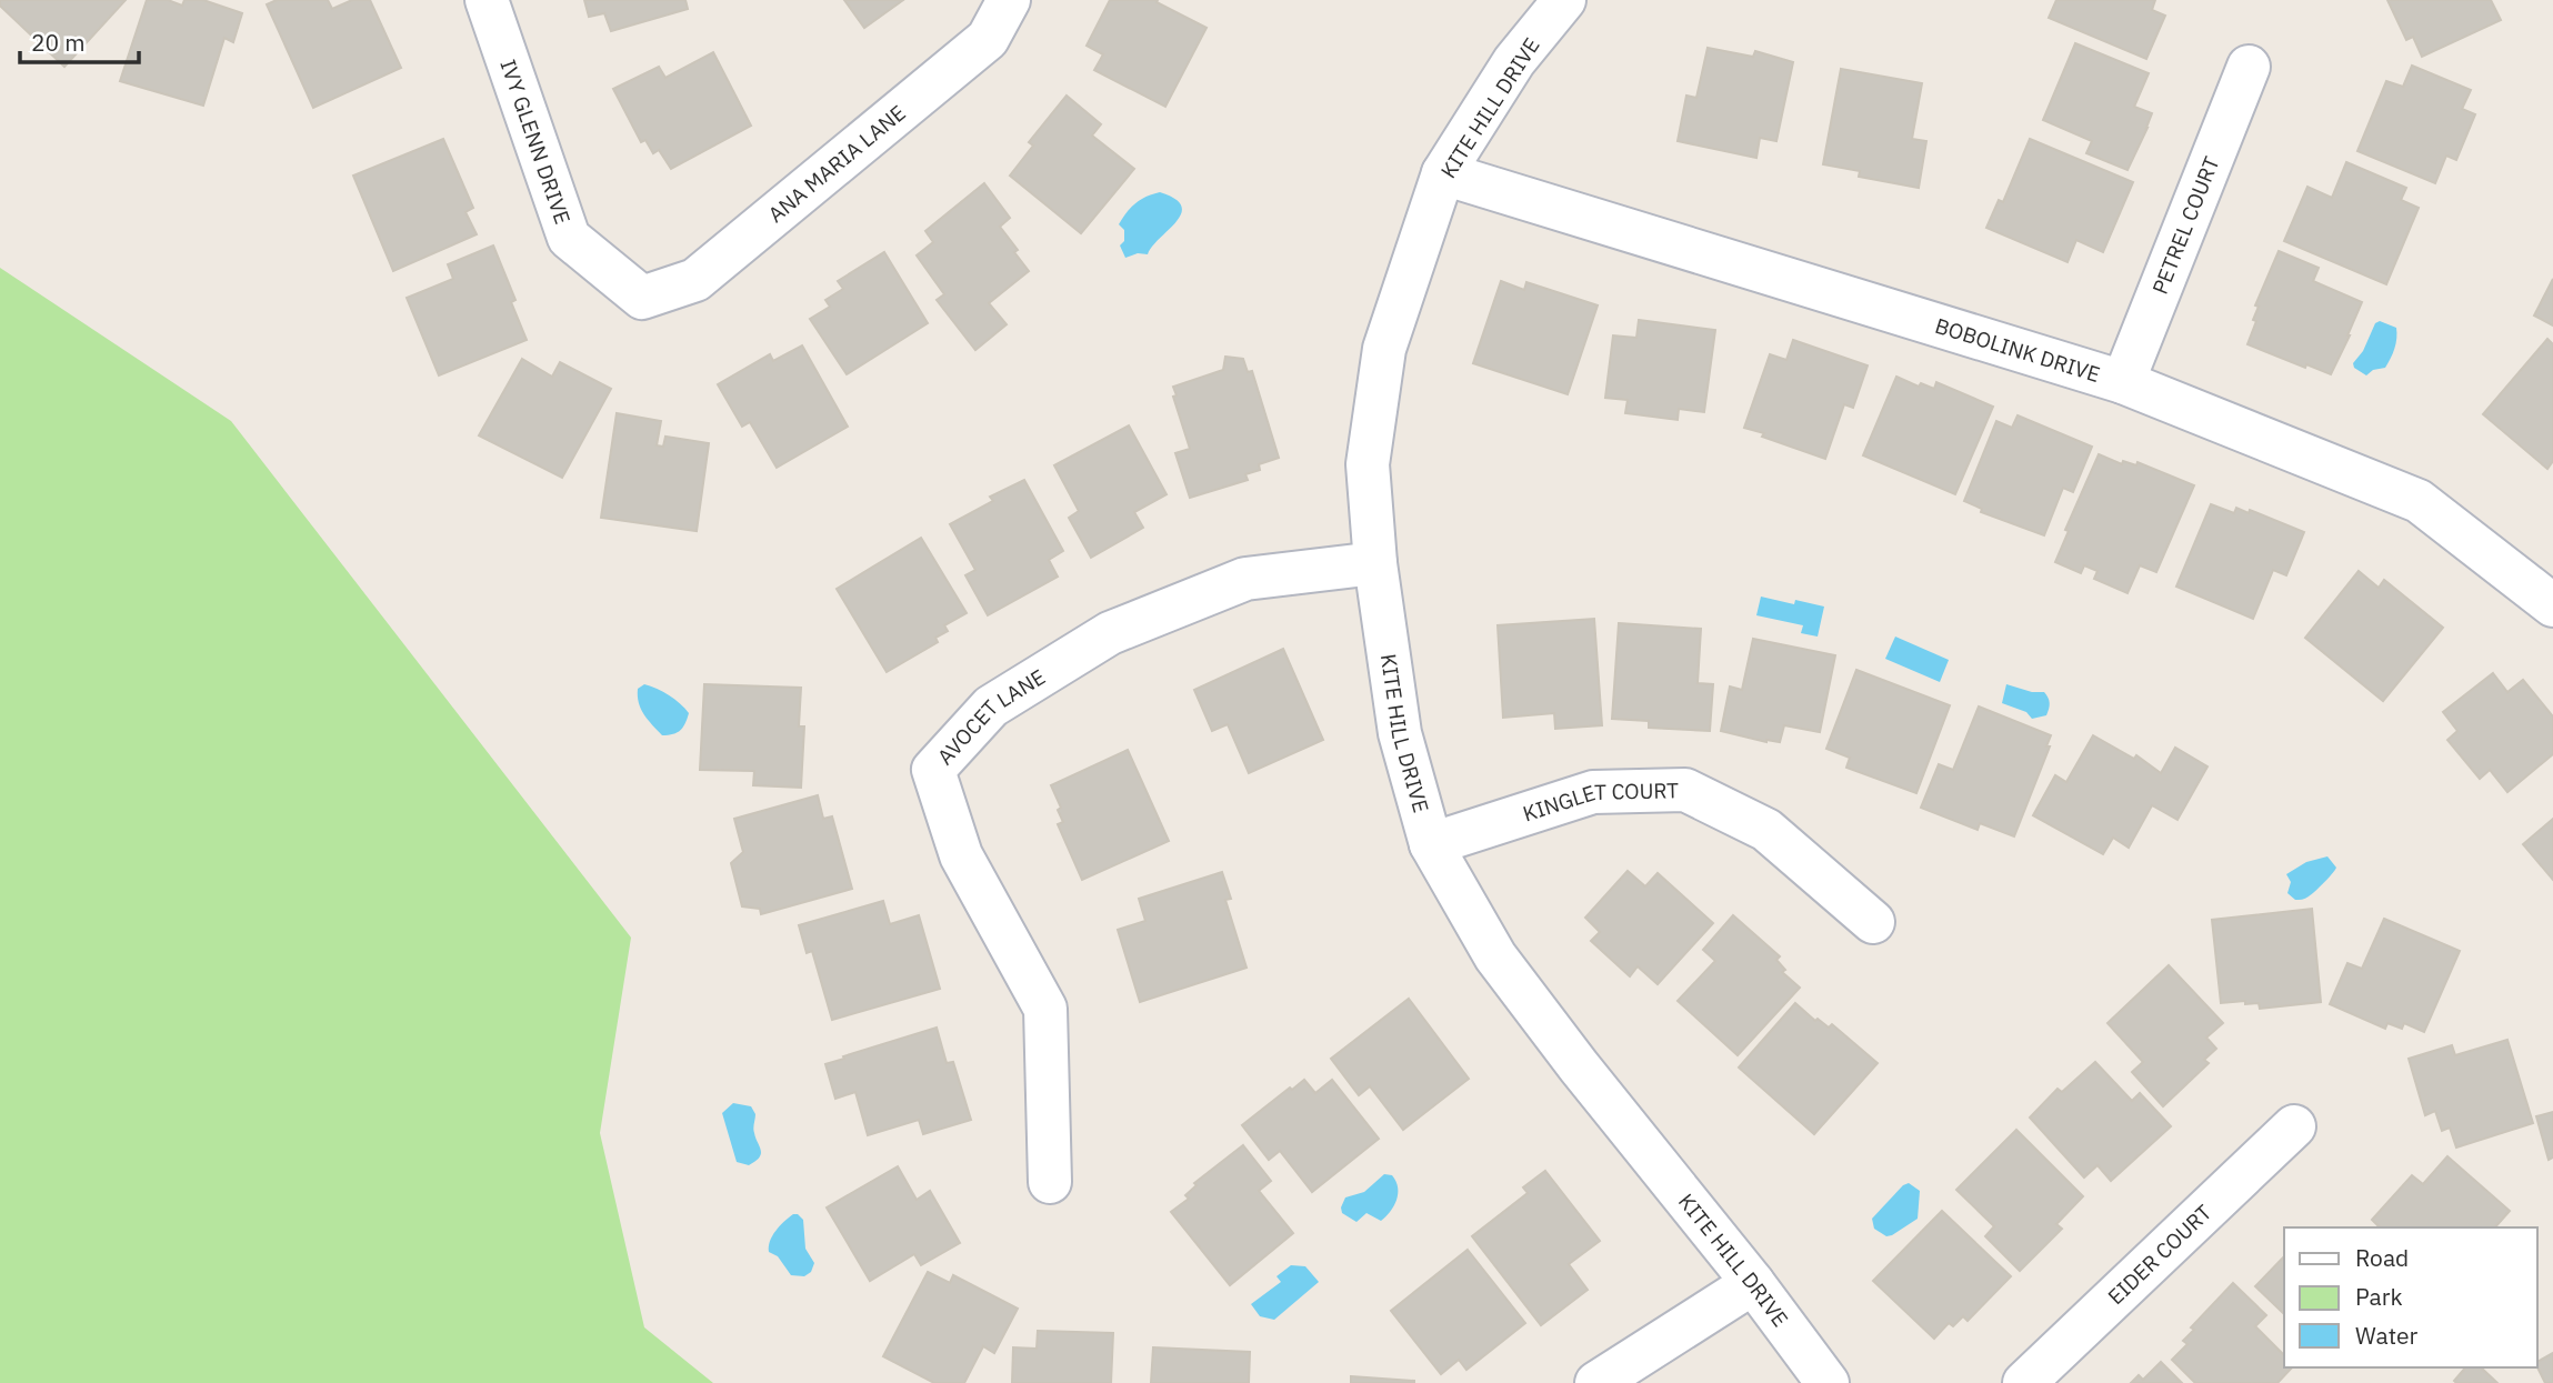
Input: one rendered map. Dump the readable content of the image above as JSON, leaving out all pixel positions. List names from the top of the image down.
{
  "streets": {
    "street": [
      "KITE HILL DRIVE",
      "IVY GLENN DRIVE",
      "ANA MARIA LANE",
      "PETREL COURT",
      "BOBOLINK DRIVE",
      "AVOCET LANE",
      "KINGLET COURT",
      "EIDER COURT"
    ]
  },
  "crossings": [
    ["KITE HILL DRIVE", "BOBOLINK DRIVE"],
    ["KITE HILL DRIVE", "AVOCET LANE"],
    ["KITE HILL DRIVE", "KINGLET COURT"],
    ["IVY GLENN DRIVE", "ANA MARIA LANE"],
    ["PETREL COURT", "BOBOLINK DRIVE"]
  ],
  "legend": ["Road", "Park", "Water"],
  "scale_bar": "20 m"
}
